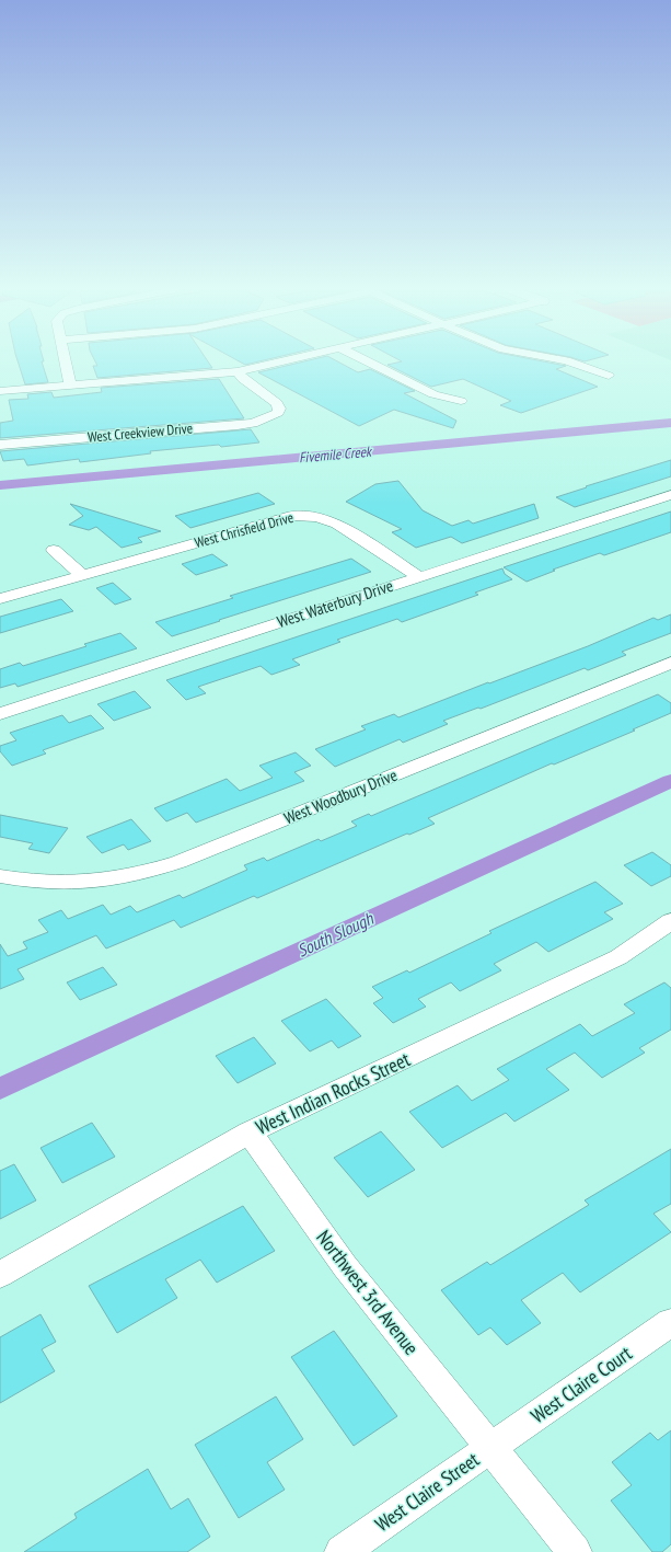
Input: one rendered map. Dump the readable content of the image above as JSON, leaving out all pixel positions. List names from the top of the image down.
{
  "streets": {
    "street": [
      "West Creekview Drive",
      "West Chrisfield Drive",
      "West Waterbury Drive",
      "West Woodbury Drive",
      "West Indian Rocks Street",
      "Northwest 3rd Avenue",
      "West Claire Court",
      "West Claire Street"
    ]
  },
  "crossings": [
    ["West Chrisfield Drive", "West Waterbury Drive"],
    ["West Indian Rocks Street", "Northwest 3rd Avenue"],
    ["Northwest 3rd Avenue", "West Claire Court"],
    ["Northwest 3rd Avenue", "West Claire Street"],
    ["West Claire Court", "West Claire Street"]
  ],
  "water": ["Fivemile Creek", "South Slough"]
}
